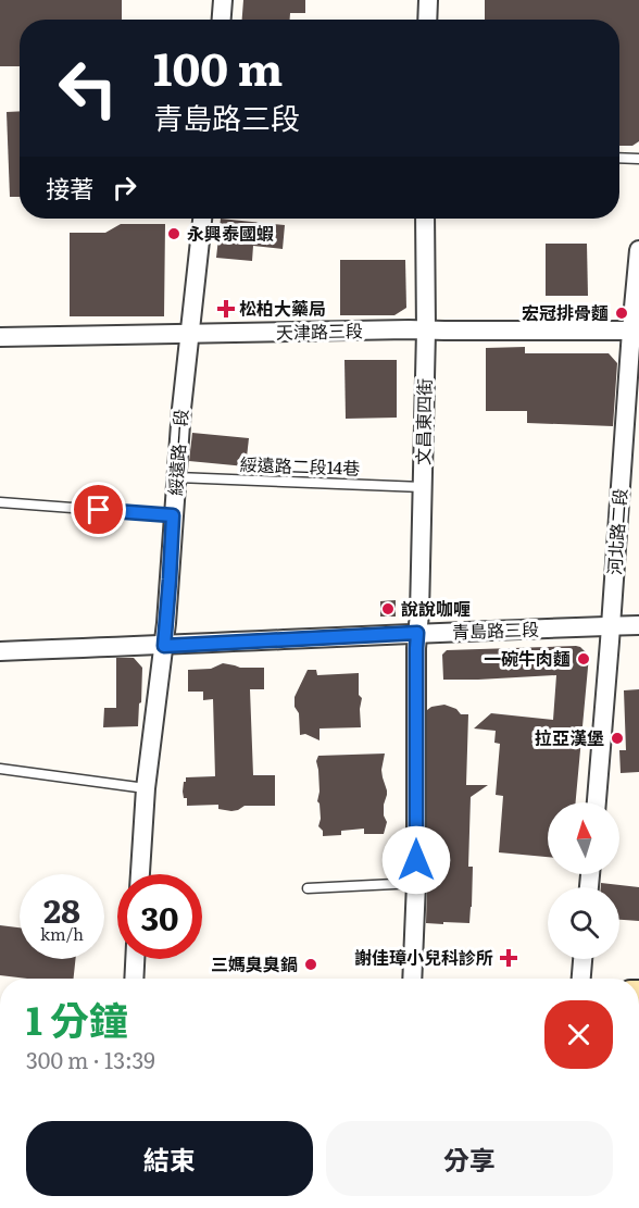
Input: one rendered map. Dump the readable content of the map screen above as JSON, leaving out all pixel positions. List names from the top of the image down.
{
  "streets": {
    "street": [
      "天津路三段",
      "文昌東四街",
      "綏遠路一段",
      "河北路二段",
      "青島路三段"
    ],
    "lane": ["綏遠路二段14巷"]
  },
  "crossings": [
    ["天津路三段", "文昌東四街"],
    ["天津路三段", "綏遠路一段"],
    ["天津路三段", "河北路二段"],
    ["文昌東四街", "綏遠路二段14巷"],
    ["文昌東四街", "青島路三段"],
    ["綏遠路一段", "綏遠路二段14巷"],
    ["綏遠路一段", "青島路三段"],
    ["河北路二段", "青島路三段"]
  ],
  "places": {
    "other": [
      "永興泰國蝦",
      "宏冠排骨麵",
      "說說咖喱",
      "一碗牛肉麵",
      "拉亞漢堡",
      "三媽臭臭鍋"
    ],
    "health": ["松柏大藥局", "謝佳璋小兒科診所"]
  },
  "north": "top",
  "page": {
    "turn": ["100 m", "青島路三段"],
    "then": "接著",
    "speed": "28 km/h",
    "limit": "30",
    "heading": ["1 分鐘", "300 m · 13:39"],
    "buttons": ["結束", "分享"]
  }
}
